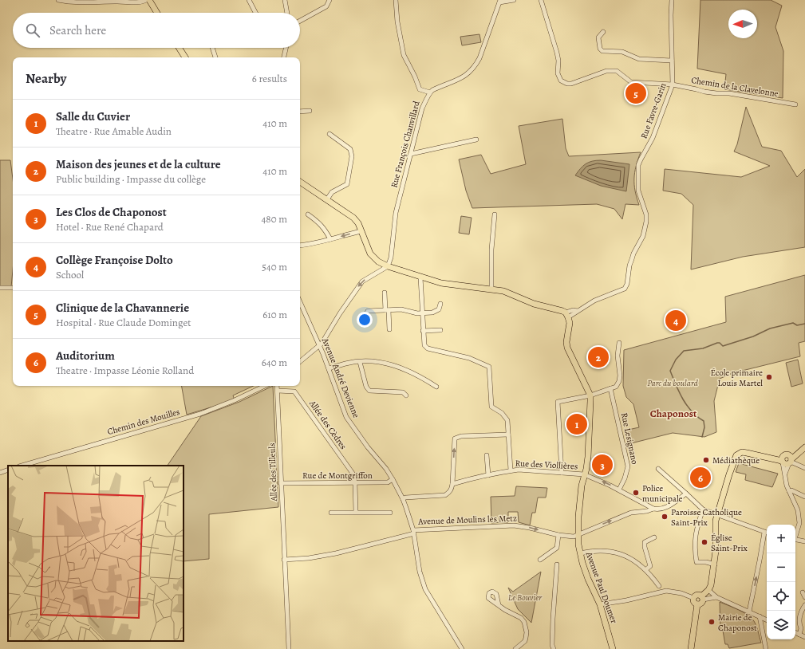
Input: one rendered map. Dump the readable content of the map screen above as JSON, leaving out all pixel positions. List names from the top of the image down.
{
  "streets": {
    "main road": ["Avenue Paul Doumer"],
    "street": [
      "Chemin de la Clavelonne",
      "Rue Favre-Garin",
      "Rue François Chanvillard",
      "Avenue André Devienne",
      "Chemin des Mouilles",
      "Allée des Cèdres",
      "Rue Lesignano",
      "Rue des Viollières",
      "Allée des Tilleuls",
      "Rue de Montgriffon",
      "Avenue de Moulins les Metz"
    ]
  },
  "crossings": [
    ["Chemin de la Clavelonne", "Rue Favre-Garin"],
    ["Avenue André Devienne", "Rue de Montgriffon"],
    ["Avenue André Devienne", "Avenue de Moulins les Metz"],
    ["Allée des Cèdres", "Allée des Tilleuls"],
    ["Allée des Cèdres", "Rue de Montgriffon"],
    ["Rue Lesignano", "Rue des Viollières"],
    ["Rue des Viollières", "Avenue de Moulins les Metz"],
    ["Rue des Viollières", "Avenue Paul Doumer"],
    ["Allée des Tilleuls", "Rue de Montgriffon"],
    ["Allée des Tilleuls", "Avenue de Moulins les Metz"],
    ["Avenue de Moulins les Metz", "Avenue Paul Doumer"]
  ],
  "one_way": ["Avenue de Moulins les Metz"],
  "districts": ["Chaponost"],
  "parks": ["Parc du boulard", "Le Bouvier"],
  "places": [
    "École primaire Louis Martel",
    "Médiathèque",
    "Police municipale",
    "Paroisse Catholique Saint-Prix",
    "Église Saint-Prix",
    "Mairie de Chaponost"
  ],
  "north": "left",
  "page": {
    "search": "Search here",
    "heading": ["Nearby", "6 results"],
    "pins": [
      "5",
      "4",
      "2",
      "1",
      "3",
      "6"
    ],
    "list": [
      {
        "mark": "1",
        "name": "Salle du Cuvier",
        "note": "Theatre · Rue Amable Audin",
        "value": "410 m"
      },
      {
        "mark": "2",
        "name": "Maison des jeunes et de la culture",
        "note": "Public building · Impasse du collège",
        "value": "410 m"
      },
      {
        "mark": "3",
        "name": "Les Clos de Chaponost",
        "note": "Hotel · Rue René Chapard",
        "value": "480 m"
      },
      {
        "mark": "4",
        "name": "Collège Françoise Dolto",
        "note": "School",
        "value": "540 m"
      },
      {
        "mark": "5",
        "name": "Clinique de la Chavannerie",
        "note": "Hospital · Rue Claude Dominget",
        "value": "610 m"
      },
      {
        "mark": "6",
        "name": "Auditorium",
        "note": "Theatre · Impasse Léonie Rolland",
        "value": "640 m"
      }
    ],
    "map_buttons": ["+", "−"]
  }
}
